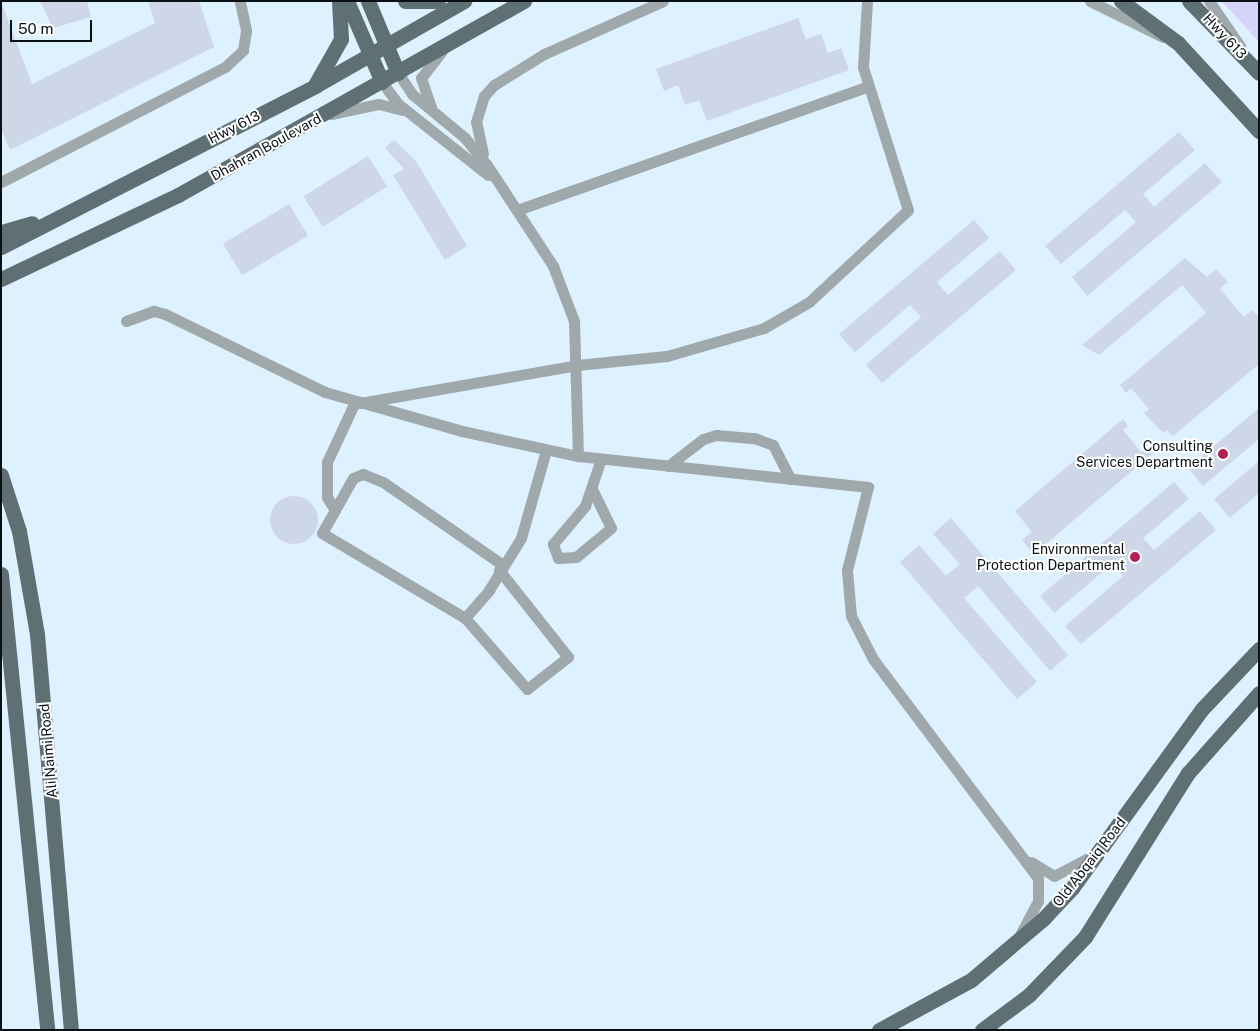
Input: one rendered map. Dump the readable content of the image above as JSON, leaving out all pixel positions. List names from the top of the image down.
{
  "streets": {
    "main road": [
      "Hwy 613",
      "Dhahran Boulevard",
      "Ali Naimi Road",
      "Old Abqaiq Road"
    ]
  },
  "places": ["Consulting Services Department", "Environmental Protection Department"],
  "scale_bar": "50 m"
}
